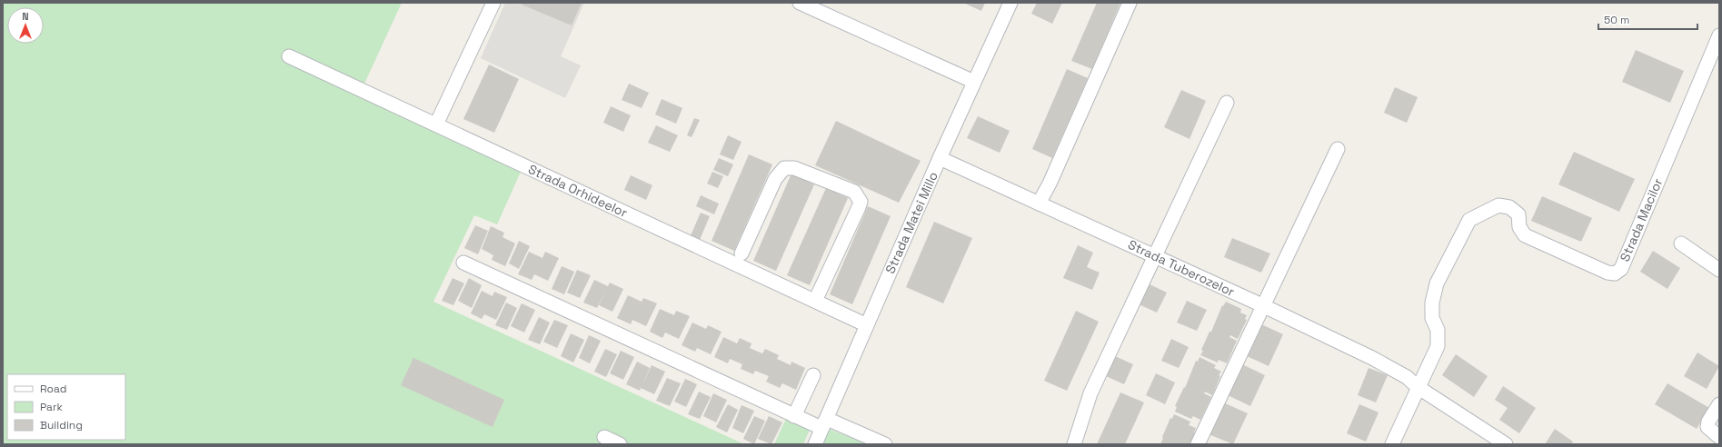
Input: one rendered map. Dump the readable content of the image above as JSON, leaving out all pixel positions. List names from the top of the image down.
{
  "streets": {
    "street": [
      "Strada Orhideelor",
      "Strada Macilor",
      "Strada Matei Millo",
      "Strada Tuberozelor"
    ]
  },
  "crossings": [
    ["Strada Orhideelor", "Strada Matei Millo"],
    ["Strada Macilor", "Strada Tuberozelor"],
    ["Strada Matei Millo", "Strada Tuberozelor"]
  ],
  "legend": ["Road", "Park", "Building"],
  "scale_bar": "50 m",
  "north": "top"
}
